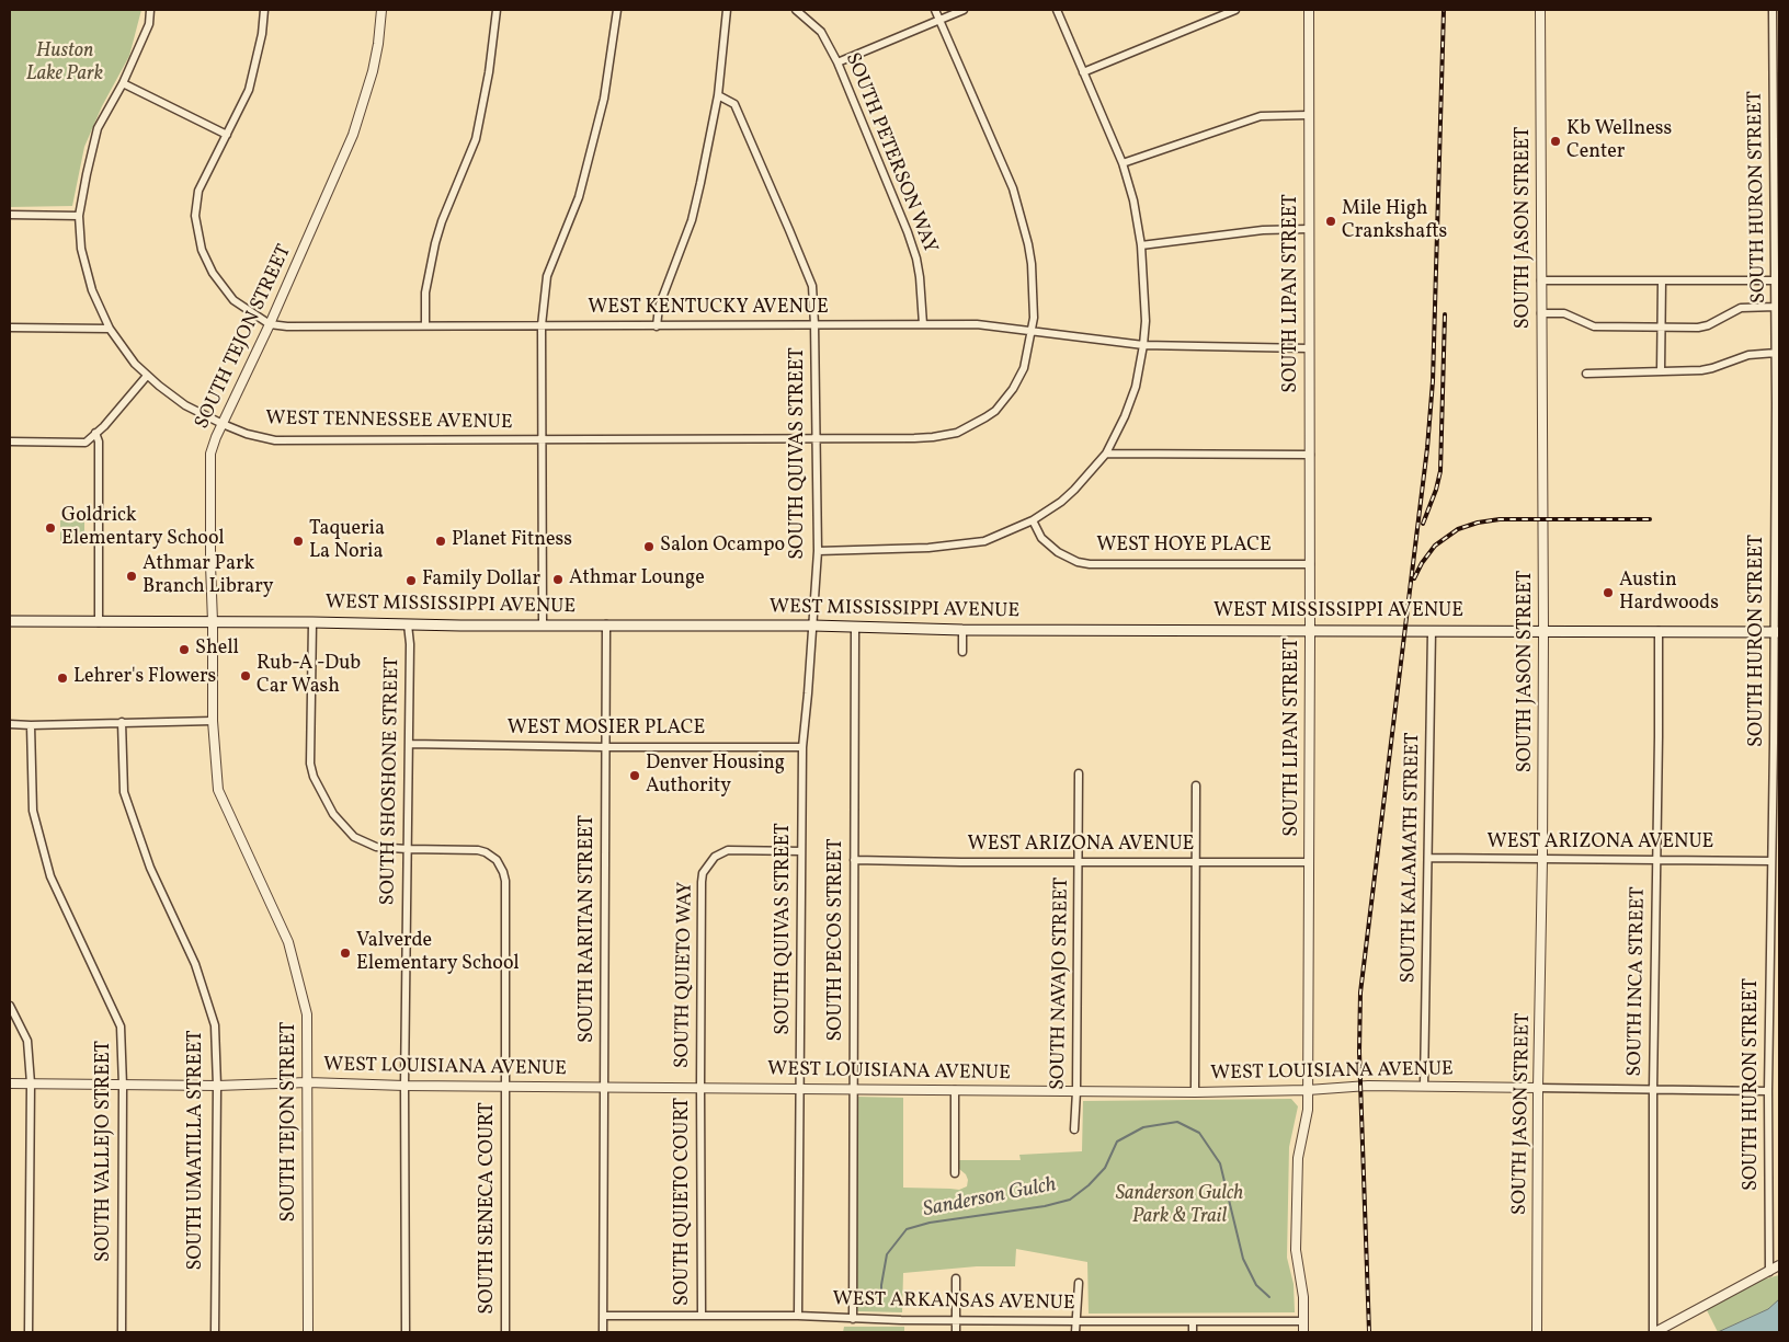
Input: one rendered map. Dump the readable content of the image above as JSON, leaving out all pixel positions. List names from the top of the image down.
{
  "streets": {
    "main road": ["WEST MISSISSIPPI AVENUE"],
    "street": [
      "SOUTH PETERSON WAY",
      "SOUTH HURON STREET",
      "SOUTH JASON STREET",
      "SOUTH LIPAN STREET",
      "WEST KENTUCKY AVENUE",
      "SOUTH TEJON STREET",
      "WEST TENNESSEE AVENUE",
      "SOUTH QUIVAS STREET",
      "WEST HOYE PLACE",
      "WEST MOSIER PLACE",
      "SOUTH SHOSHONE STREET",
      "WEST ARIZONA AVENUE",
      "SOUTH KALAMATH STREET",
      "SOUTH RARITAN STREET",
      "SOUTH PECOS STREET",
      "SOUTH QUIETO WAY",
      "SOUTH INCA STREET",
      "SOUTH NAVAJO STREET",
      "WEST LOUISIANA AVENUE",
      "SOUTH UMATILLA STREET",
      "SOUTH VALLEJO STREET",
      "SOUTH QUIETO COURT",
      "SOUTH SENECA COURT",
      "WEST ARKANSAS AVENUE"
    ]
  },
  "crossings": [
    ["SOUTH PETERSON WAY", "WEST KENTUCKY AVENUE"],
    ["SOUTH HURON STREET", "WEST MISSISSIPPI AVENUE"],
    ["SOUTH HURON STREET", "WEST ARIZONA AVENUE"],
    ["SOUTH HURON STREET", "WEST LOUISIANA AVENUE"],
    ["SOUTH JASON STREET", "WEST MISSISSIPPI AVENUE"],
    ["SOUTH JASON STREET", "WEST ARIZONA AVENUE"],
    ["SOUTH JASON STREET", "WEST LOUISIANA AVENUE"],
    ["SOUTH LIPAN STREET", "WEST KENTUCKY AVENUE"],
    ["SOUTH LIPAN STREET", "WEST HOYE PLACE"],
    ["SOUTH LIPAN STREET", "WEST MISSISSIPPI AVENUE"],
    ["SOUTH LIPAN STREET", "WEST ARIZONA AVENUE"],
    ["SOUTH LIPAN STREET", "WEST LOUISIANA AVENUE"],
    ["SOUTH LIPAN STREET", "WEST ARKANSAS AVENUE"],
    ["WEST KENTUCKY AVENUE", "SOUTH TEJON STREET"],
    ["WEST KENTUCKY AVENUE", "WEST TENNESSEE AVENUE"],
    ["WEST KENTUCKY AVENUE", "SOUTH QUIVAS STREET"],
    ["SOUTH TEJON STREET", "WEST TENNESSEE AVENUE"],
    ["SOUTH TEJON STREET", "WEST MISSISSIPPI AVENUE"],
    ["SOUTH TEJON STREET", "WEST LOUISIANA AVENUE"],
    ["WEST TENNESSEE AVENUE", "SOUTH QUIVAS STREET"],
    ["SOUTH QUIVAS STREET", "WEST MISSISSIPPI AVENUE"],
    ["SOUTH QUIVAS STREET", "WEST MOSIER PLACE"],
    ["SOUTH QUIVAS STREET", "SOUTH QUIETO WAY"],
    ["SOUTH QUIVAS STREET", "WEST LOUISIANA AVENUE"],
    ["SOUTH QUIVAS STREET", "WEST ARKANSAS AVENUE"],
    ["WEST MISSISSIPPI AVENUE", "SOUTH SHOSHONE STREET"],
    ["WEST MISSISSIPPI AVENUE", "SOUTH KALAMATH STREET"],
    ["WEST MISSISSIPPI AVENUE", "SOUTH RARITAN STREET"],
    ["WEST MISSISSIPPI AVENUE", "SOUTH PECOS STREET"],
    ["WEST MISSISSIPPI AVENUE", "SOUTH INCA STREET"],
    ["WEST MISSISSIPPI AVENUE", "SOUTH SENECA COURT"],
    ["WEST MOSIER PLACE", "SOUTH SHOSHONE STREET"],
    ["WEST MOSIER PLACE", "SOUTH RARITAN STREET"],
    ["SOUTH SHOSHONE STREET", "WEST LOUISIANA AVENUE"],
    ["SOUTH SHOSHONE STREET", "SOUTH SENECA COURT"],
    ["WEST ARIZONA AVENUE", "SOUTH KALAMATH STREET"],
    ["WEST ARIZONA AVENUE", "SOUTH PECOS STREET"],
    ["WEST ARIZONA AVENUE", "SOUTH INCA STREET"],
    ["WEST ARIZONA AVENUE", "SOUTH NAVAJO STREET"],
    ["SOUTH KALAMATH STREET", "WEST LOUISIANA AVENUE"],
    ["SOUTH RARITAN STREET", "WEST LOUISIANA AVENUE"],
    ["SOUTH RARITAN STREET", "WEST ARKANSAS AVENUE"],
    ["SOUTH PECOS STREET", "WEST LOUISIANA AVENUE"],
    ["SOUTH PECOS STREET", "WEST ARKANSAS AVENUE"],
    ["SOUTH QUIETO WAY", "WEST LOUISIANA AVENUE"],
    ["SOUTH QUIETO WAY", "SOUTH QUIETO COURT"],
    ["SOUTH INCA STREET", "WEST LOUISIANA AVENUE"],
    ["SOUTH NAVAJO STREET", "WEST LOUISIANA AVENUE"],
    ["WEST LOUISIANA AVENUE", "SOUTH UMATILLA STREET"],
    ["WEST LOUISIANA AVENUE", "SOUTH VALLEJO STREET"],
    ["WEST LOUISIANA AVENUE", "SOUTH QUIETO COURT"],
    ["WEST LOUISIANA AVENUE", "SOUTH SENECA COURT"],
    ["SOUTH QUIETO COURT", "WEST ARKANSAS AVENUE"]
  ],
  "water": ["Sanderson Gulch"],
  "parks": ["Huston Lake Park", "Sanderson Gulch Park & Trail"],
  "places": [
    "Kb Wellness Center",
    "Mile High Crankshafts",
    "Goldrick Elementary School",
    "Taqueria La Noria",
    "Planet Fitness",
    "Salon Ocampo",
    "Athmar Park Branch Library",
    "Athmar Lounge",
    "Family Dollar",
    "Austin Hardwoods",
    "Shell",
    "Rub-A -Dub Car Wash",
    "Lehrer's Flowers",
    "Denver Housing Authority",
    "Valverde Elementary School"
  ]
}
